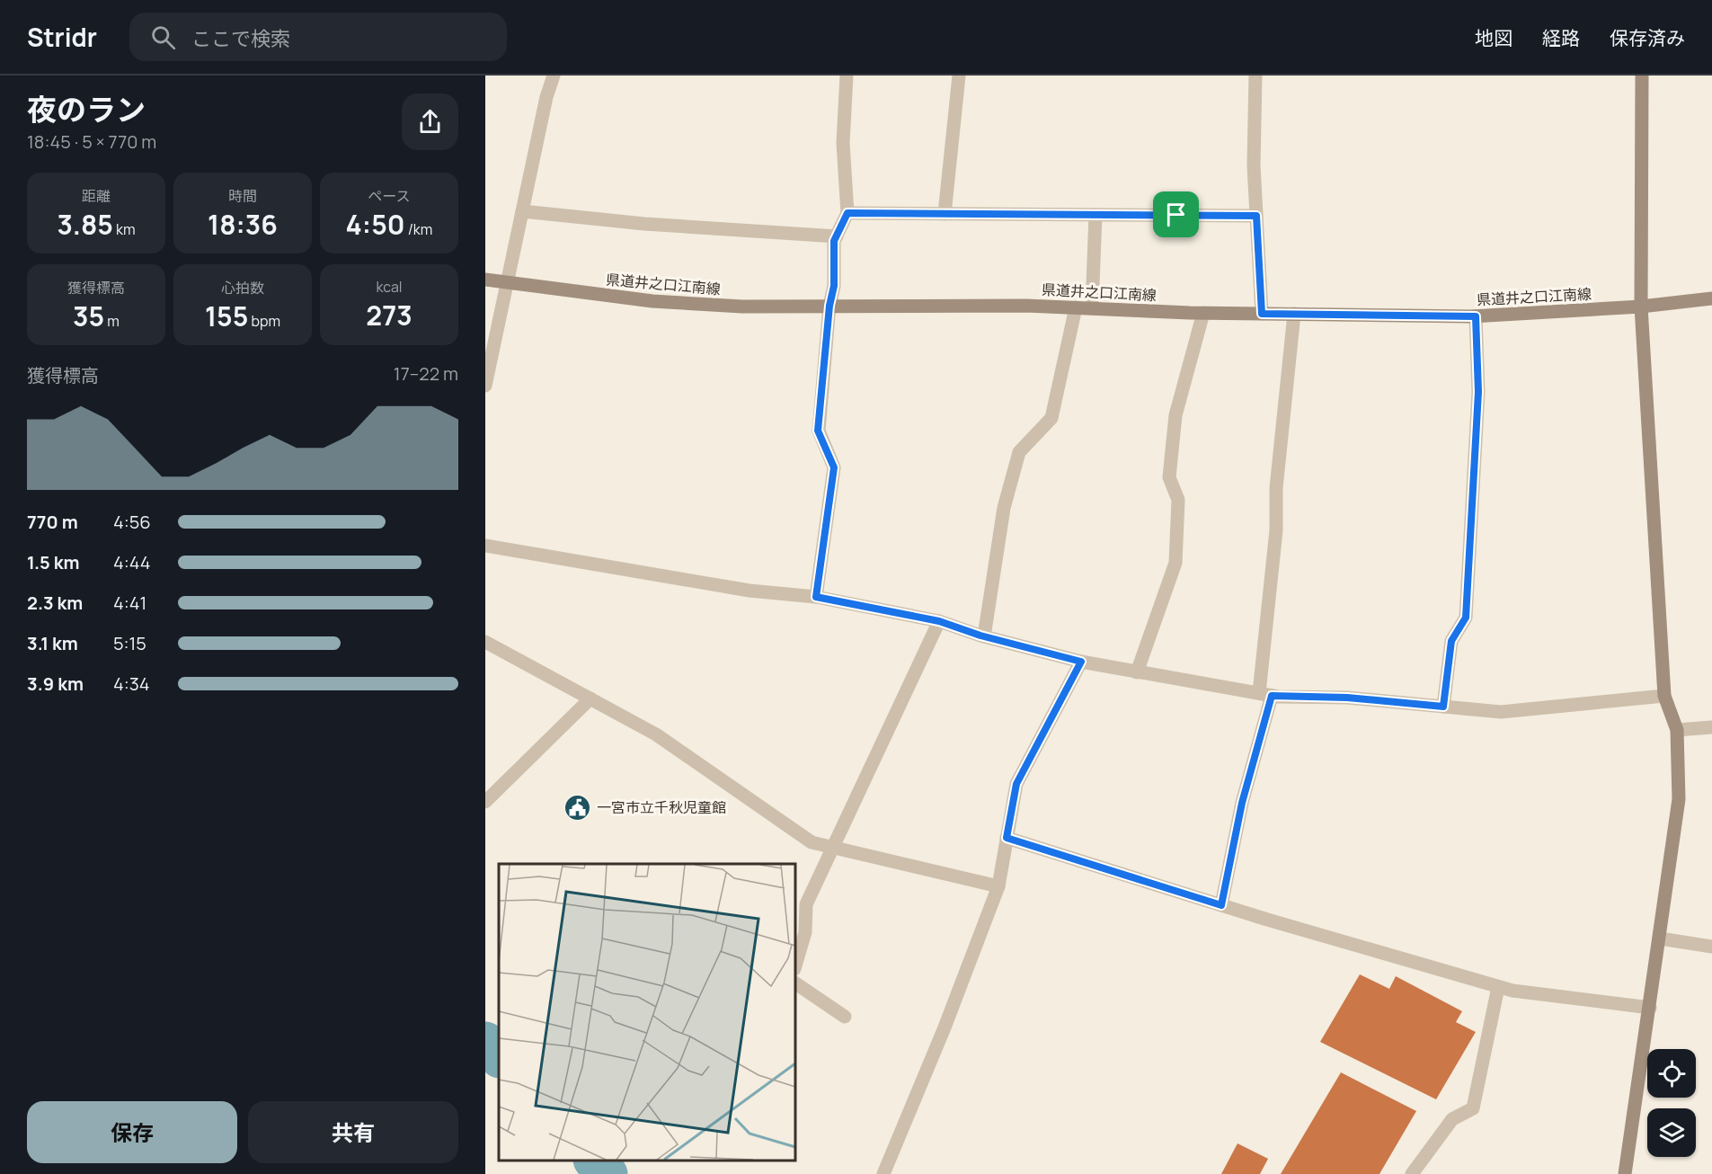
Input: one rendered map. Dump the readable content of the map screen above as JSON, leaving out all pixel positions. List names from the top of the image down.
{
  "streets": {
    "main road": ["県道井之口江南線"]
  },
  "places": {
    "public building": ["一宮市立千秋児童館"]
  },
  "page": {
    "header": "Stridr",
    "search": "ここで検索",
    "nav": ["地図", "経路", "保存済み"],
    "heading": ["夜のラン", "18:45 · 5 × 770 m"],
    "stats": [
      ["距離", "3.85 km"],
      ["時間", "18:36"],
      ["ペース", "4:50 /km"],
      ["獲得標高", "35 m"],
      ["心拍数", "155 bpm"],
      ["kcal", "273"]
    ],
    "chart": ["獲得標高", "17–22 m"],
    "list": [
      {
        "name": "770 m",
        "note": "4:56"
      },
      {
        "name": "1.5 km",
        "note": "4:44"
      },
      {
        "name": "2.3 km",
        "note": "4:41"
      },
      {
        "name": "3.1 km",
        "note": "5:15"
      },
      {
        "name": "3.9 km",
        "note": "4:34"
      }
    ],
    "buttons": ["保存", "共有"]
  }
}
